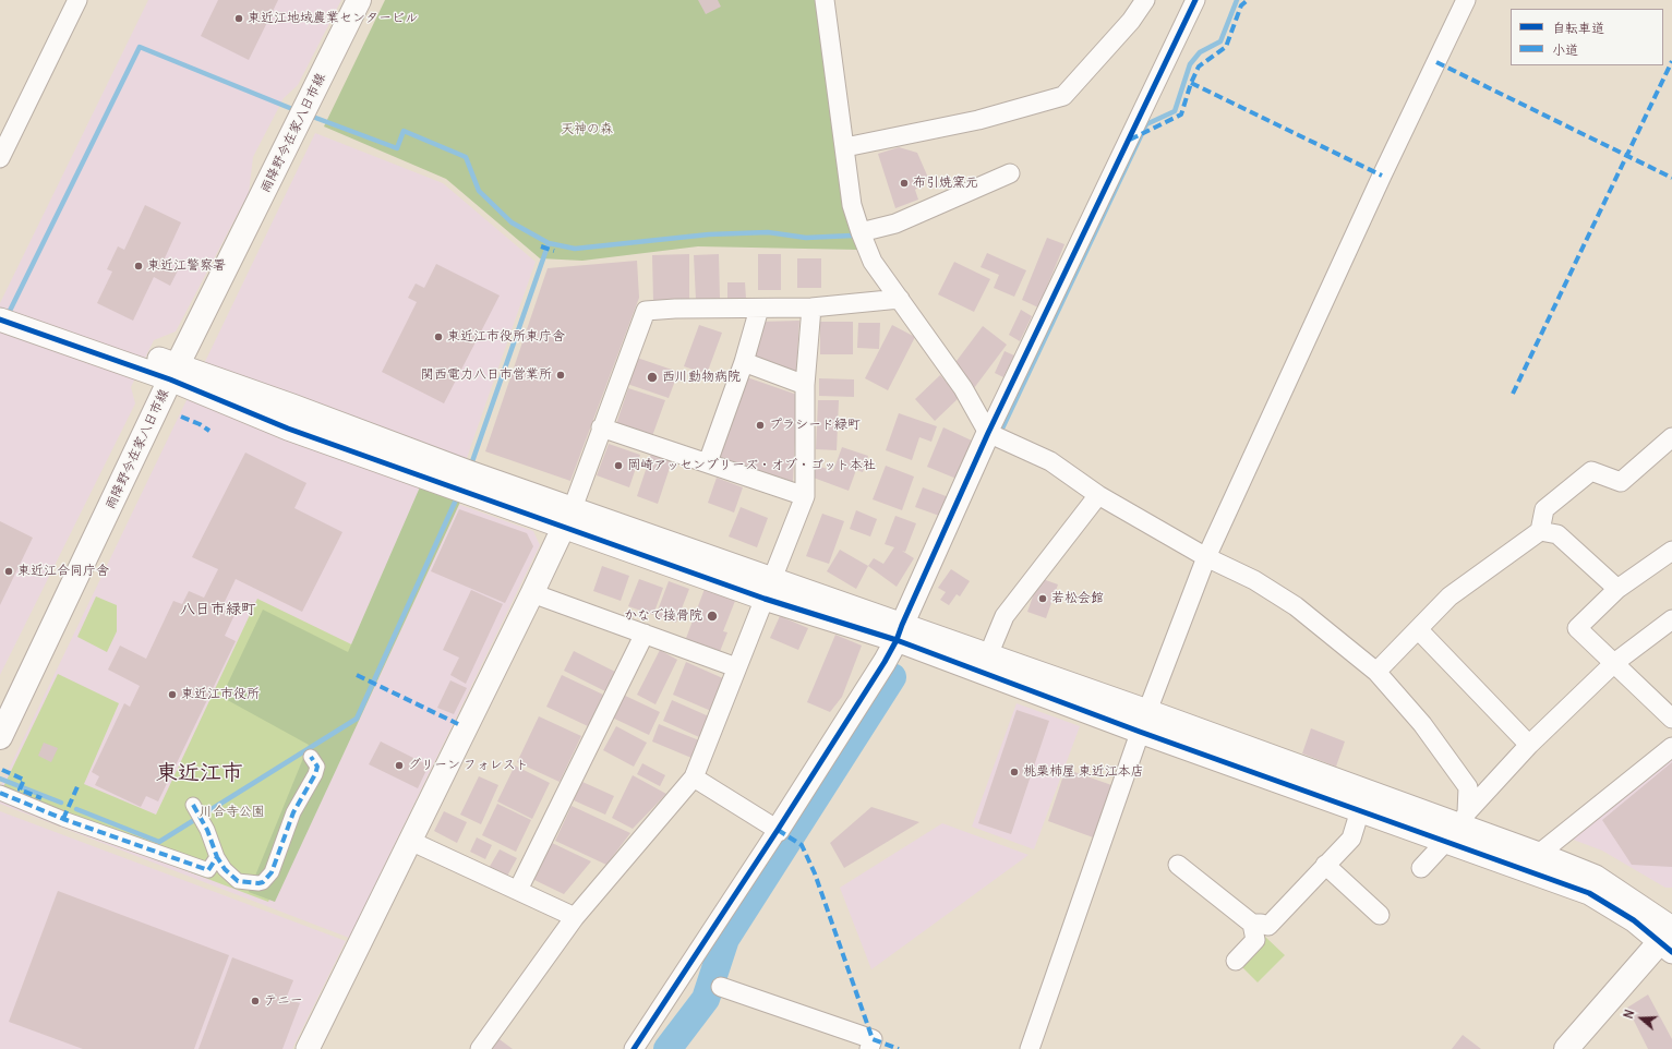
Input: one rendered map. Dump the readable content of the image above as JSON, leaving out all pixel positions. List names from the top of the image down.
{
  "streets": {
    "main road": ["雨降野今在家八日市線"]
  },
  "districts": ["八日市緑町", "東近江市"],
  "parks": ["天神の森", "川合寺公園"],
  "places": [
    "東近江地域農業センタービル",
    "布引焼窯元",
    "東近江警察署",
    "東近江市役所東庁舎",
    "関西電力八日市営業所",
    "西川動物病院",
    "プラシード緑町",
    "岡崎アッセンブリーズ・オブ・ゴット本社",
    "東近江合同庁舎",
    "若松会館",
    "かなで接骨院",
    "東近江市役所",
    "グリーン フォレスト",
    "桃栗柿屋 東近江本店",
    "テニー"
  ],
  "legend": ["自転車道", "小道"],
  "north": "left"
}
